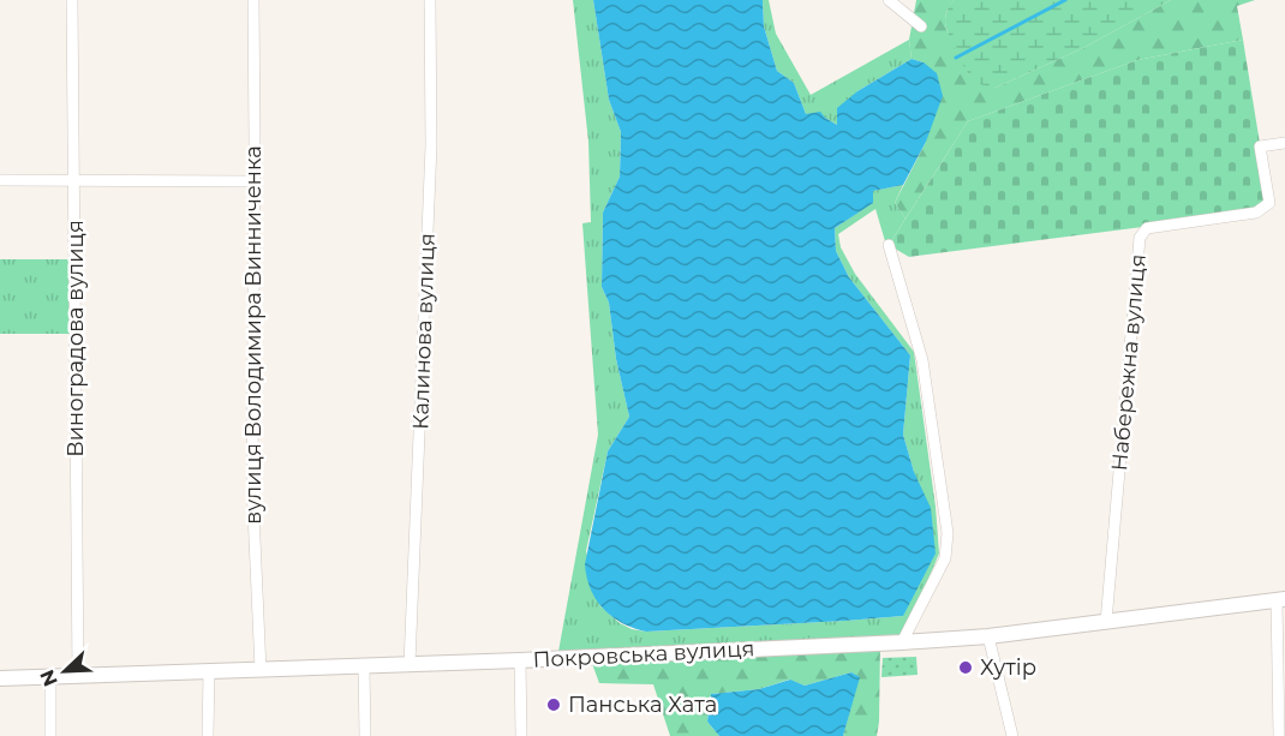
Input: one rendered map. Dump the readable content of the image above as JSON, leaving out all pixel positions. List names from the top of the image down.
{
  "streets": {
    "street": [
      "Калинова вулиця",
      "вулиця Володимира Винниченка",
      "Виноградова вулиця",
      "Набережна вулиця",
      "Покровська вулиця"
    ]
  },
  "crossings": [
    ["Калинова вулиця", "Покровська вулиця"],
    ["вулиця Володимира Винниченка", "Покровська вулиця"],
    ["Виноградова вулиця", "Покровська вулиця"],
    ["Набережна вулиця", "Покровська вулиця"]
  ],
  "places": ["Хутір", "Панська Хата"],
  "north": "bottom left"
}
